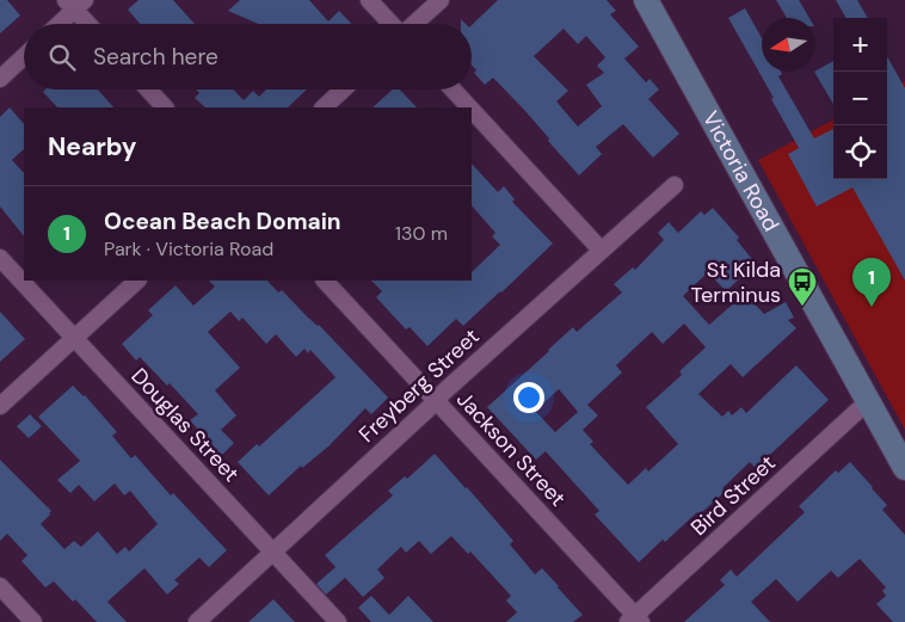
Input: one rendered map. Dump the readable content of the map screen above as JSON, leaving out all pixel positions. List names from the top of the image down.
{
  "streets": {
    "street": [
      "Victoria Road",
      "Freyberg Street",
      "Douglas Street",
      "Jackson Street",
      "Bird Street"
    ]
  },
  "crossings": [
    ["Victoria Road", "Bird Street"],
    ["Freyberg Street", "Douglas Street"],
    ["Freyberg Street", "Jackson Street"],
    ["Jackson Street", "Bird Street"]
  ],
  "places": {
    "bus stop": ["St Kilda Terminus"]
  },
  "north": "left",
  "page": {
    "map_buttons": ["+", "−"],
    "search": "Search here",
    "heading": "Nearby",
    "list": [
      {
        "mark": "1",
        "name": "Ocean Beach Domain",
        "note": "Park · Victoria Road",
        "value": "130 m"
      }
    ],
    "pins": "1"
  }
}
